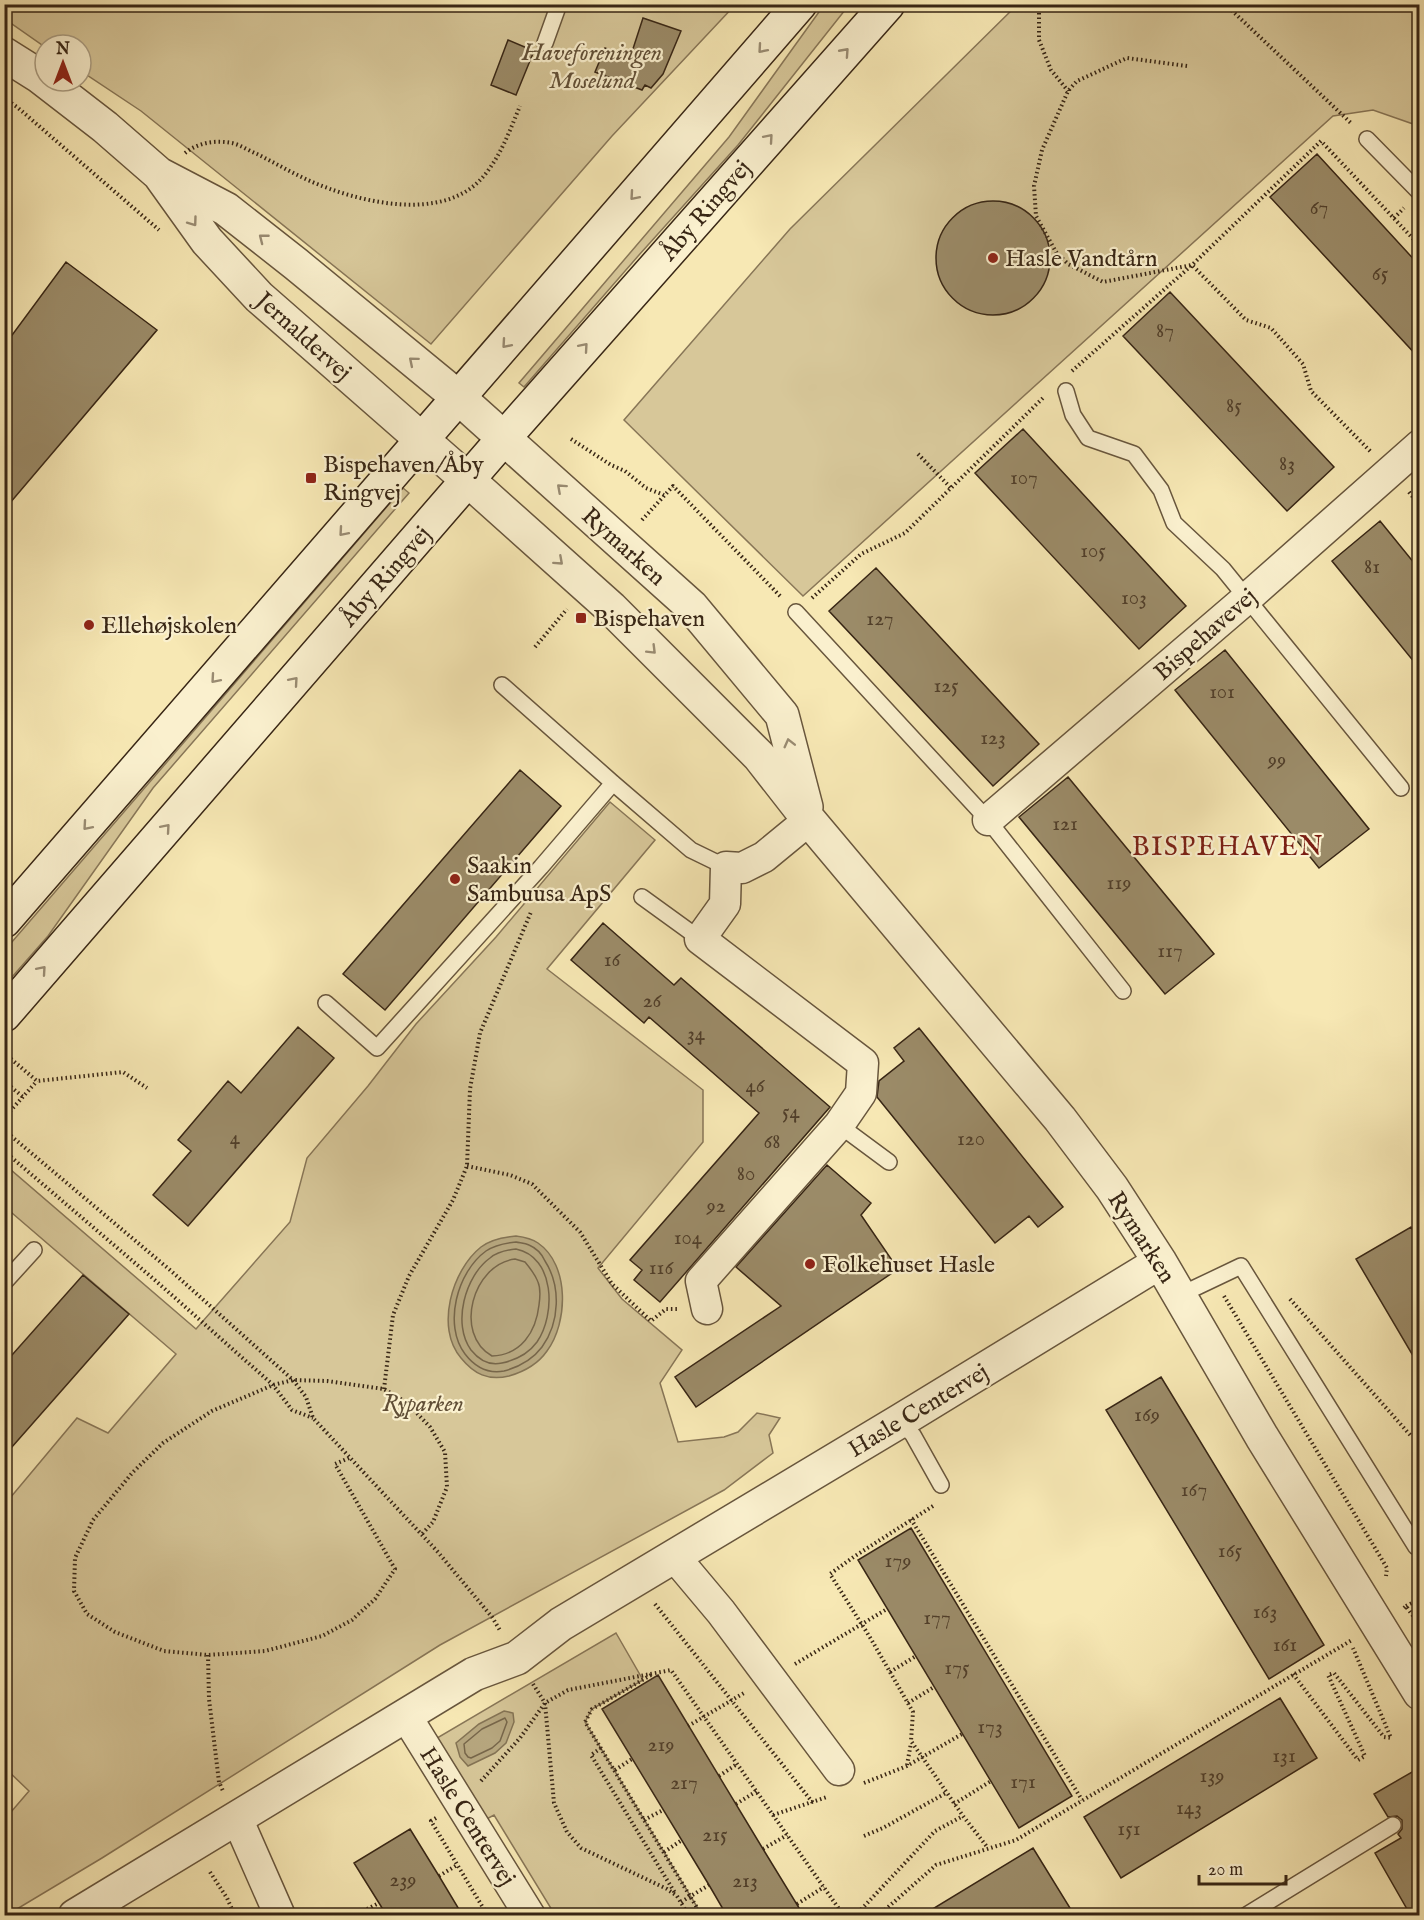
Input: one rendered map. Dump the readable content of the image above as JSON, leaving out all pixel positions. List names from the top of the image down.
{
  "streets": {
    "street": [
      "Åby Ringvej",
      "Jernaldervej",
      "Rymarken",
      "Bispehavevej",
      "Hasle Centervej"
    ]
  },
  "crossings": [
    ["Åby Ringvej", "Jernaldervej"],
    ["Åby Ringvej", "Rymarken"],
    ["Jernaldervej", "Rymarken"],
    ["Rymarken", "Hasle Centervej"]
  ],
  "districts": ["BISPEHAVEN"],
  "parks": ["Haveforeningen Moselund", "Ryparken"],
  "places": {
    "other": [
      "Hasle Vandtårn",
      "Ellehøjskolen",
      "Saakin Sambuusa ApS",
      "Folkehuset Hasle"
    ],
    "transit": ["Bispehaven/Åby Ringvej", "Bispehaven"]
  },
  "house_numbers": [
    "67",
    "65",
    "87",
    "85",
    "83",
    "107",
    "105",
    "81",
    "103",
    "127",
    "125",
    "101",
    "123",
    "99",
    "121",
    "119",
    "117",
    "16",
    "26",
    "34",
    "46",
    "54",
    "4",
    "120",
    "68",
    "80",
    "92",
    "104",
    "116",
    "169",
    "167",
    "165",
    "179",
    "163",
    "177",
    "161",
    "175",
    "173",
    "219",
    "131",
    "139",
    "171",
    "217",
    "143",
    "151",
    "215",
    "239",
    "213"
  ],
  "scale_bar": "20 m",
  "north": "top"
}
